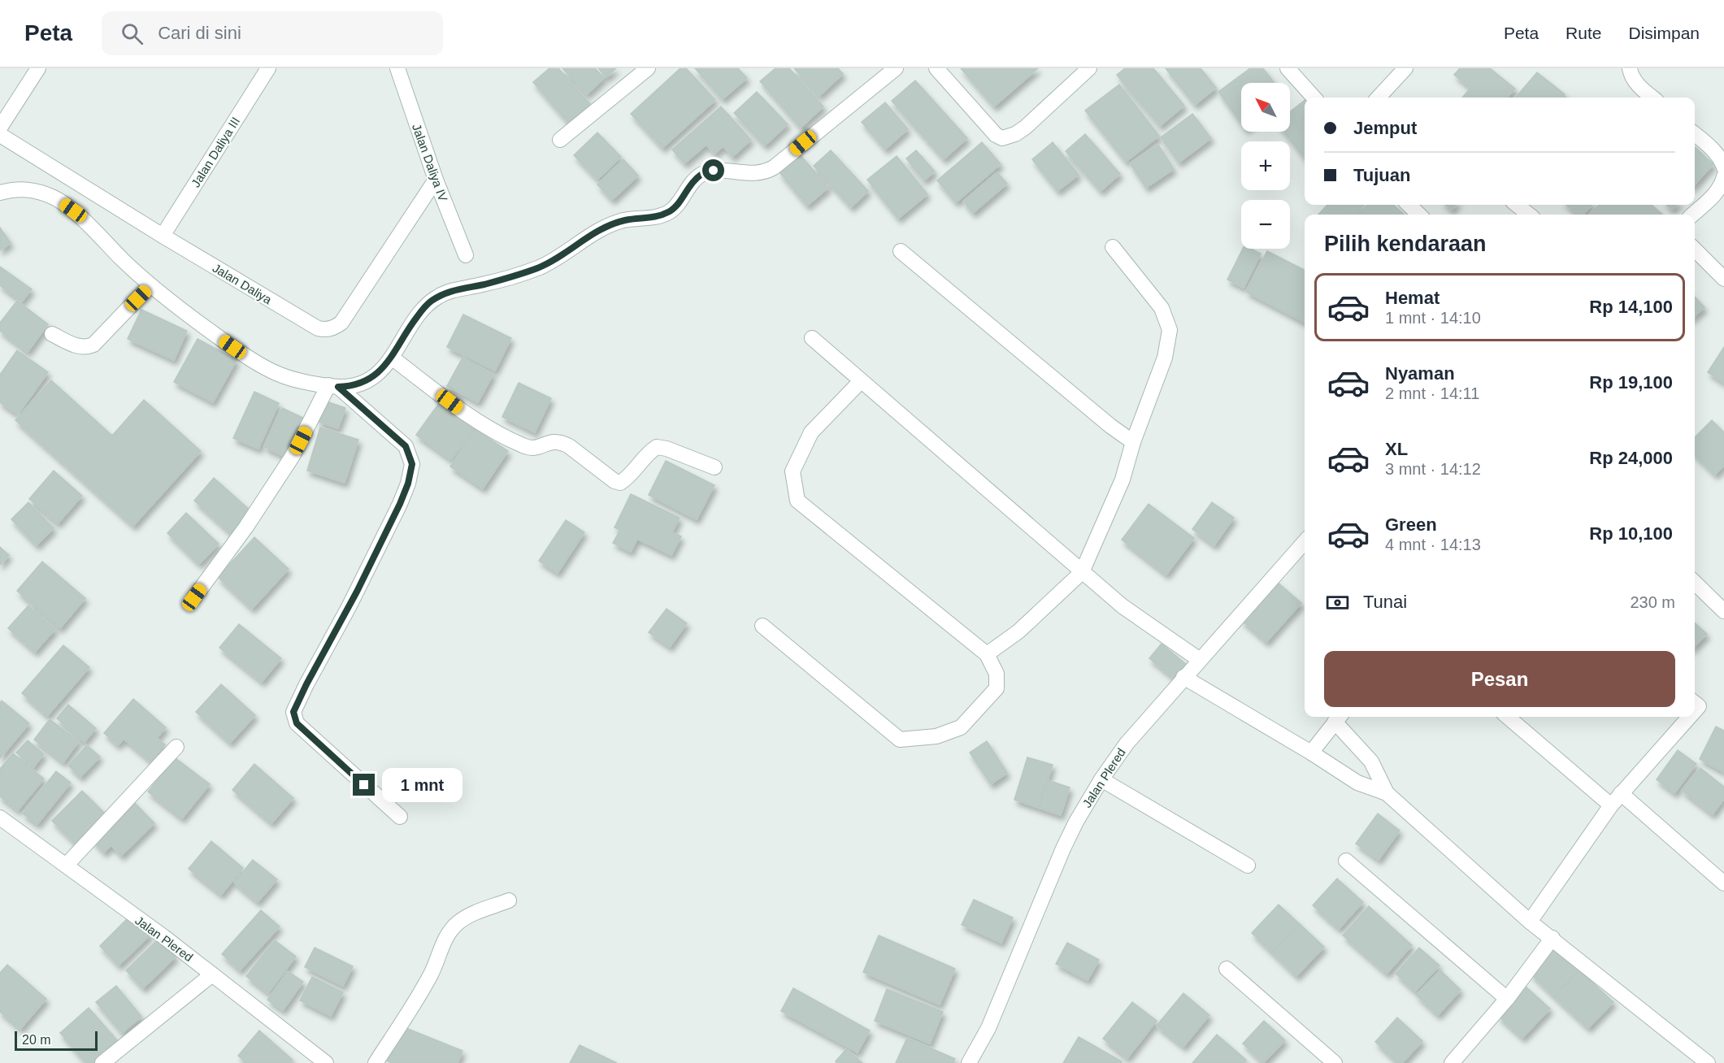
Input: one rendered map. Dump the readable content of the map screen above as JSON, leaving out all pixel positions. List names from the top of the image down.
{
  "streets": {
    "street": [
      "Jalan Daliya III",
      "Jalan Daliya IV",
      "Jalan Daliya",
      "Jalan Plered"
    ]
  },
  "crossings": [
    ["Jalan Daliya III", "Jalan Daliya"],
    ["Jalan Daliya IV", "Jalan Daliya"]
  ],
  "scale_bar": "20 m",
  "north": "top left",
  "page": {
    "header": "Peta",
    "search": "Cari di sini",
    "nav": ["Peta", "Rute", "Disimpan"],
    "map_buttons": ["+", "−"],
    "banner": ["Jemput", "Tujuan"],
    "heading": "Pilih kendaraan",
    "list": [
      {
        "name": "Hemat",
        "note": "1 mnt · 14:10",
        "value": "Rp 14,100"
      },
      {
        "name": "Nyaman",
        "note": "2 mnt · 14:11",
        "value": "Rp 19,100"
      },
      {
        "name": "XL",
        "note": "3 mnt · 14:12",
        "value": "Rp 24,000"
      },
      {
        "name": "Green",
        "note": "4 mnt · 14:13",
        "value": "Rp 10,100"
      }
    ],
    "pay": ["Tunai", "230 m"],
    "buttons": "Pesan",
    "bubble": "1 mnt",
    "scale": "20 m"
  }
}
